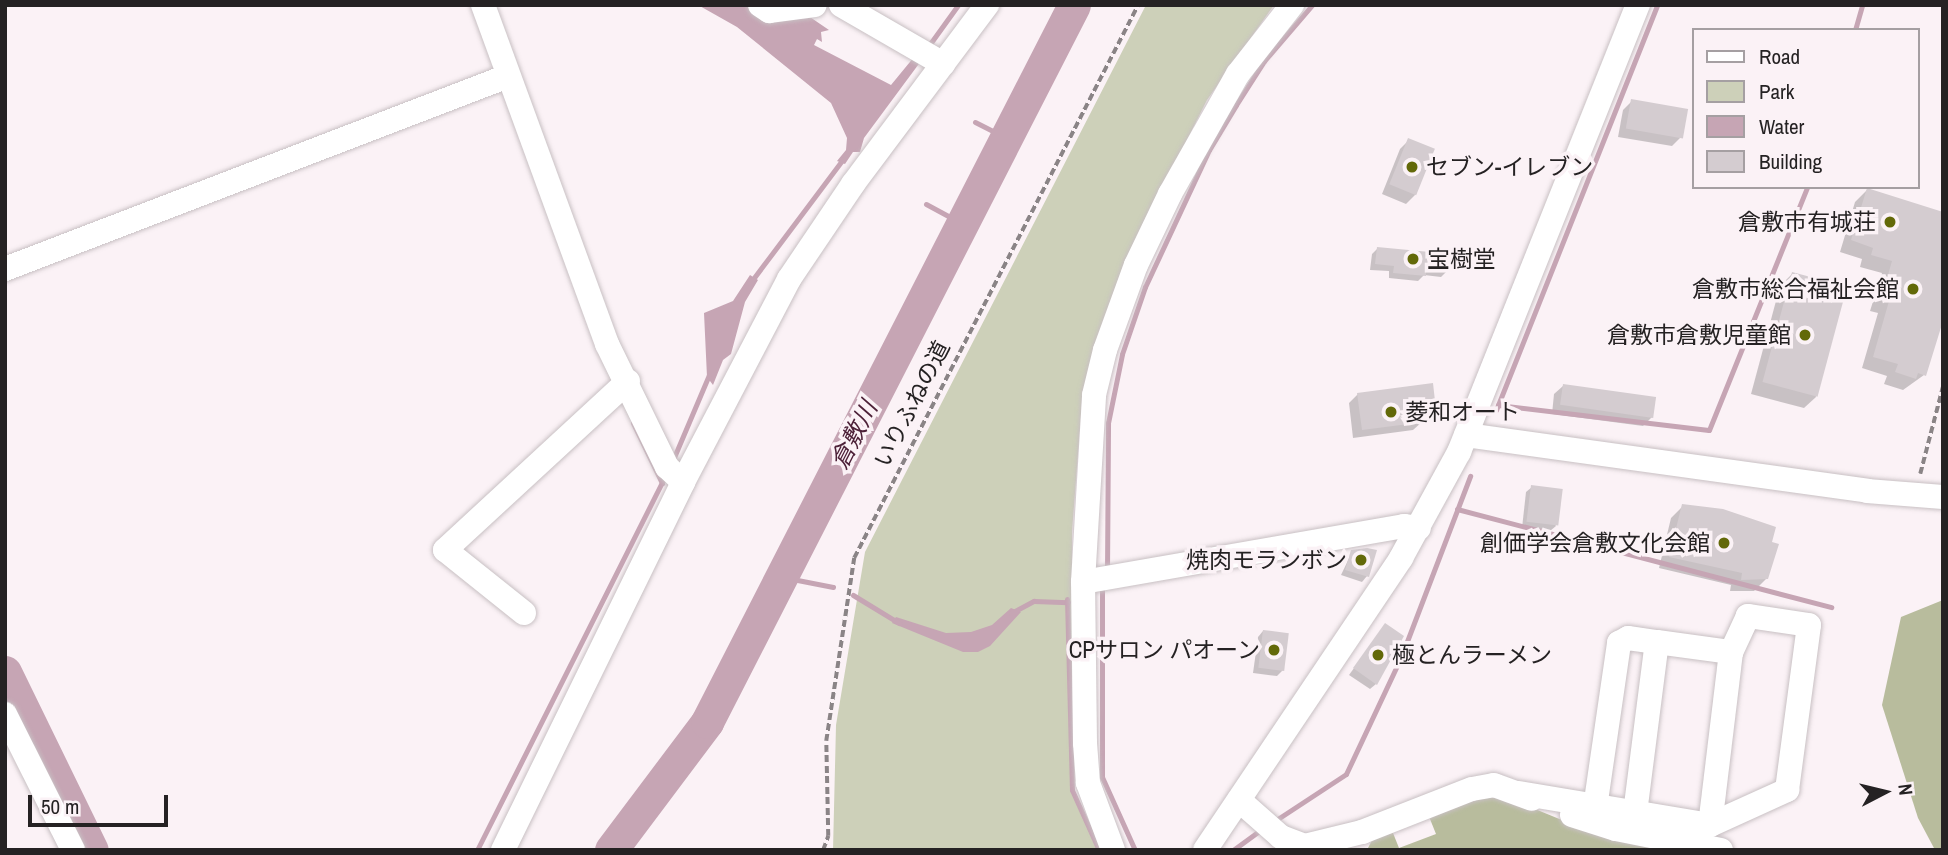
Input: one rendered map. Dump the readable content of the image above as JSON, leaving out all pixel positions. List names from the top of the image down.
{
  "streets": {
    "path": ["いりふねの道"]
  },
  "water": ["倉敷川"],
  "places": [
    "セブン-イレブン",
    "倉敷市有城荘",
    "宝樹堂",
    "倉敷市総合福祉会館",
    "倉敷市倉敷児童館",
    "菱和オート",
    "創価学会倉敷文化会館",
    "焼肉モランボン",
    "CPサロン パオーン",
    "極とんラーメン"
  ],
  "legend": [
    "Road",
    "Park",
    "Water",
    "Building"
  ],
  "scale_bar": "50 m",
  "north": "right"
}
